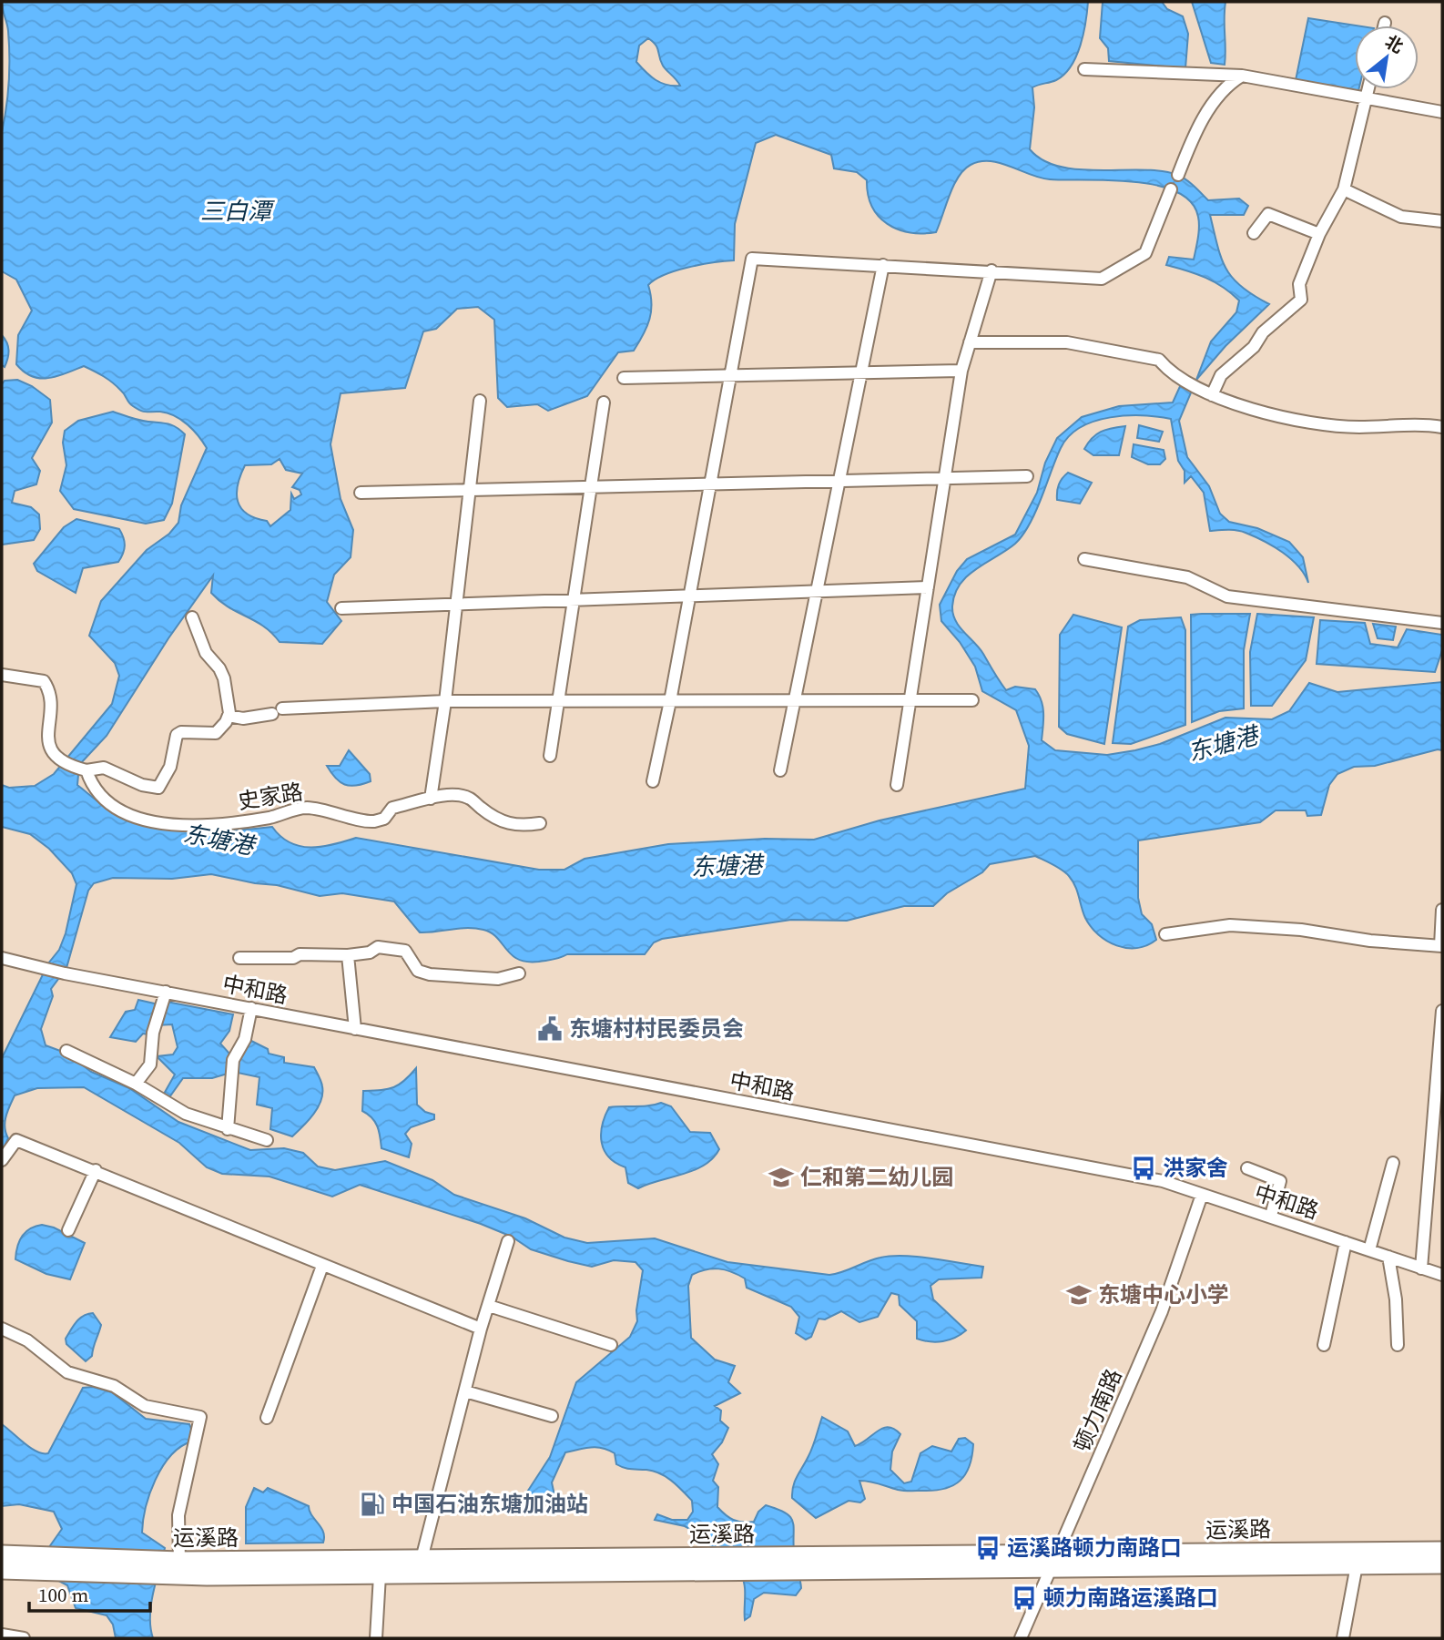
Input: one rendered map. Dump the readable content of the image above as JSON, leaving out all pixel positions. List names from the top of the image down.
{
  "streets": {
    "highway": ["运溪路"],
    "street": ["史家路", "中和路", "顿力南路"]
  },
  "crossings": [
    ["中和路", "顿力南路"],
    ["顿力南路", "运溪路"]
  ],
  "water": ["三白潭", "东塘港"],
  "places": {
    "public building": ["东塘村村民委员会"],
    "bus stop": ["洪家舍", "运溪路顿力南路口", "顿力南路运溪路口"],
    "school or university": ["仁和第二幼儿园", "东塘中心小学"],
    "fuel station": ["中国石油东塘加油站"]
  },
  "scale_bar": "100 m",
  "north": "top right"
}
